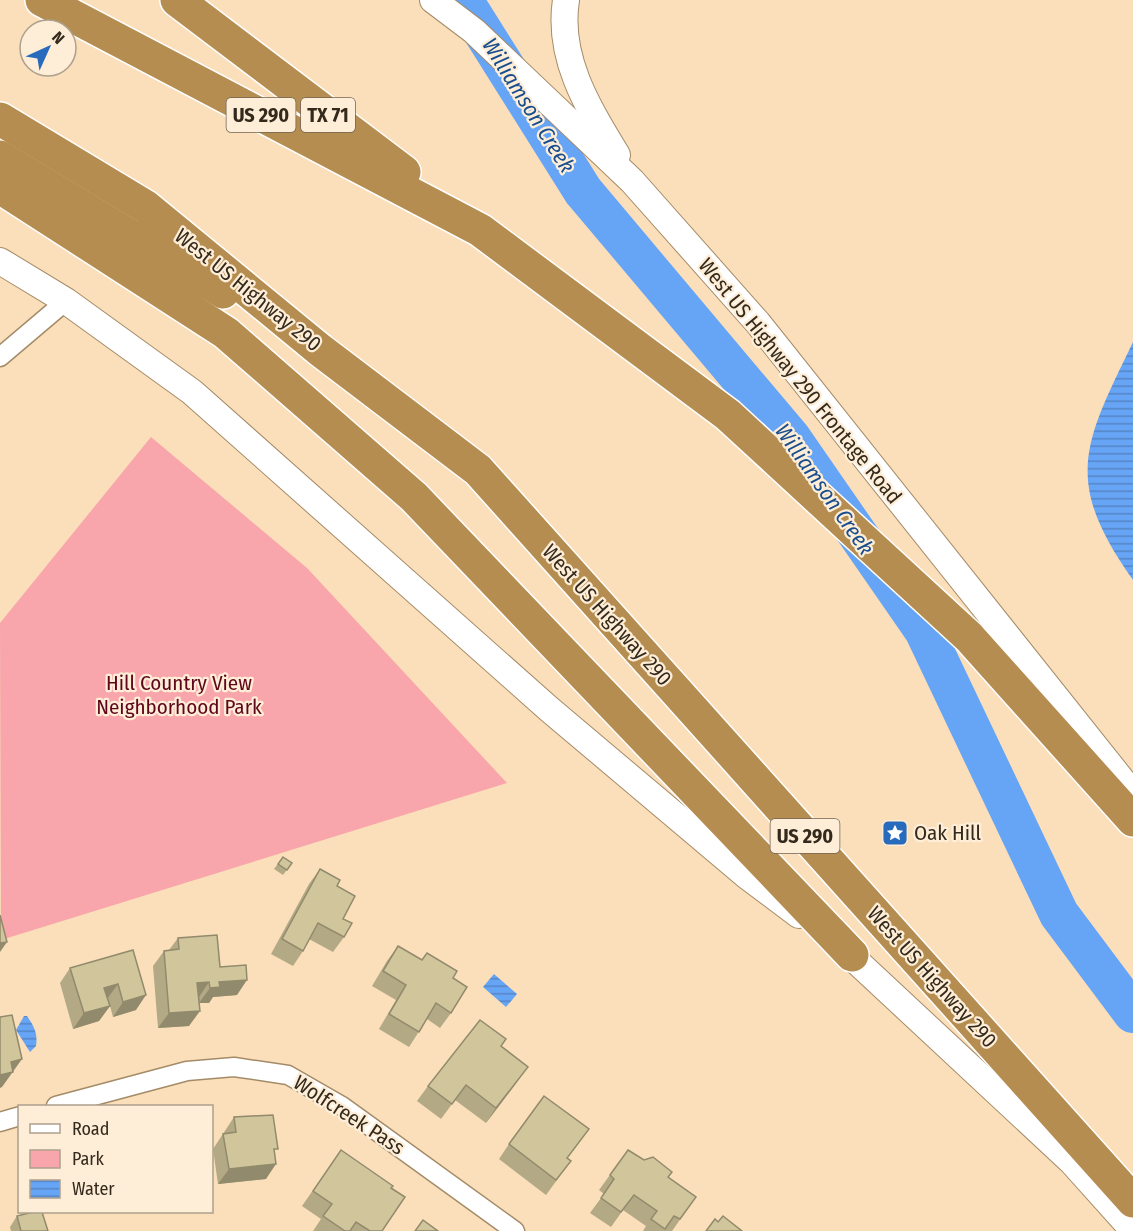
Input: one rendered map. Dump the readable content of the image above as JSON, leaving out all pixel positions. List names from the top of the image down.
{
  "streets": {
    "highway": ["US 290", "TX 71", "West US Highway 290"],
    "main road": ["West US Highway 290 Frontage Road"],
    "street": ["Wolfcreek Pass"]
  },
  "crossings": [
    ["US 290", "TX 71"]
  ],
  "water": ["Williamson Creek"],
  "parks": ["Hill Country View Neighborhood Park"],
  "places": {
    "place": ["Oak Hill"]
  },
  "legend": ["Road", "Park", "Water"],
  "north": "top right"
}
